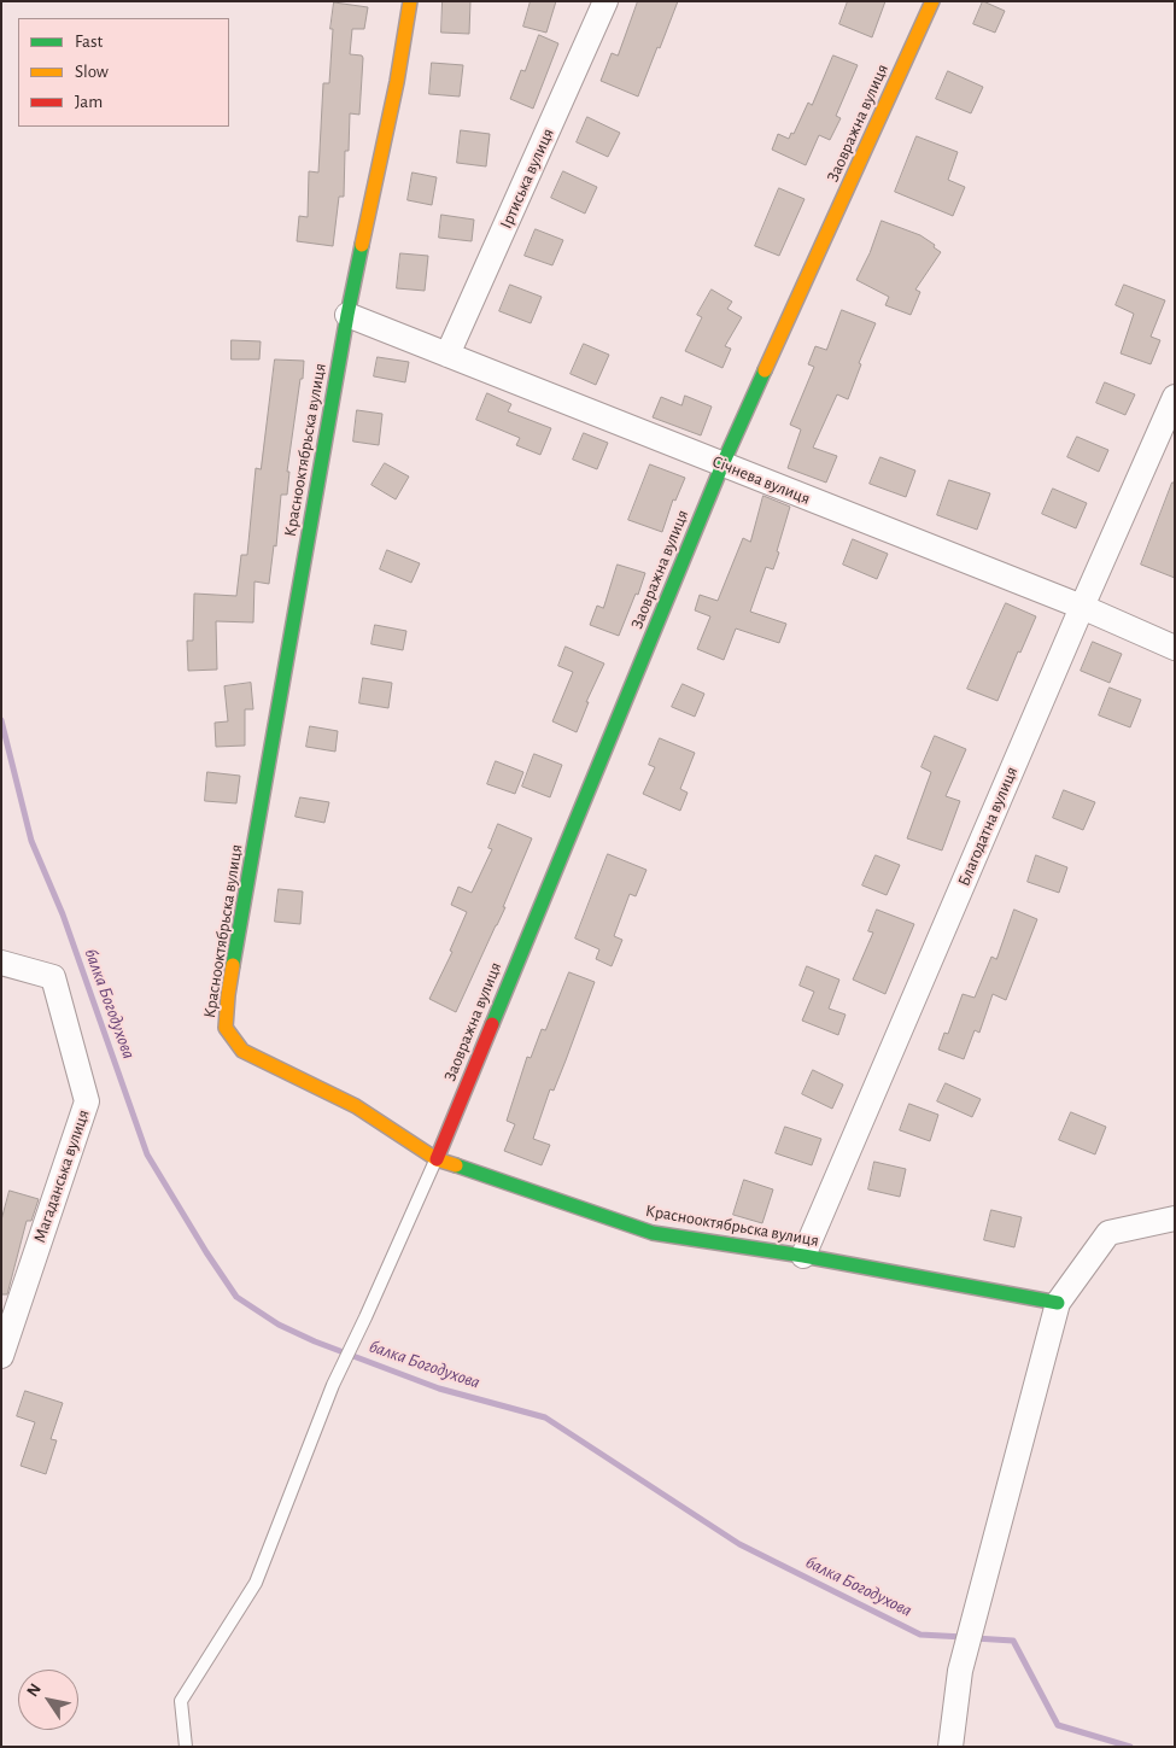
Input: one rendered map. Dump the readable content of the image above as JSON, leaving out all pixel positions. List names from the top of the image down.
{
  "streets": {
    "street": [
      "Заовражна вулиця",
      "Іртиська вулиця",
      "Краснооктябрьска вулиця",
      "Січнева вулиця",
      "Благодатна вулиця",
      "Магаданська вулиця"
    ]
  },
  "crossings": [
    ["Заовражна вулиця", "Краснооктябрьска вулиця"],
    ["Заовражна вулиця", "Січнева вулиця"],
    ["Іртиська вулиця", "Січнева вулиця"],
    ["Краснооктябрьска вулиця", "Січнева вулиця"],
    ["Краснооктябрьска вулиця", "Благодатна вулиця"],
    ["Січнева вулиця", "Благодатна вулиця"]
  ],
  "water": ["балка Богодухова"],
  "legend": ["Fast", "Slow", "Jam"],
  "north": "top left"
}
